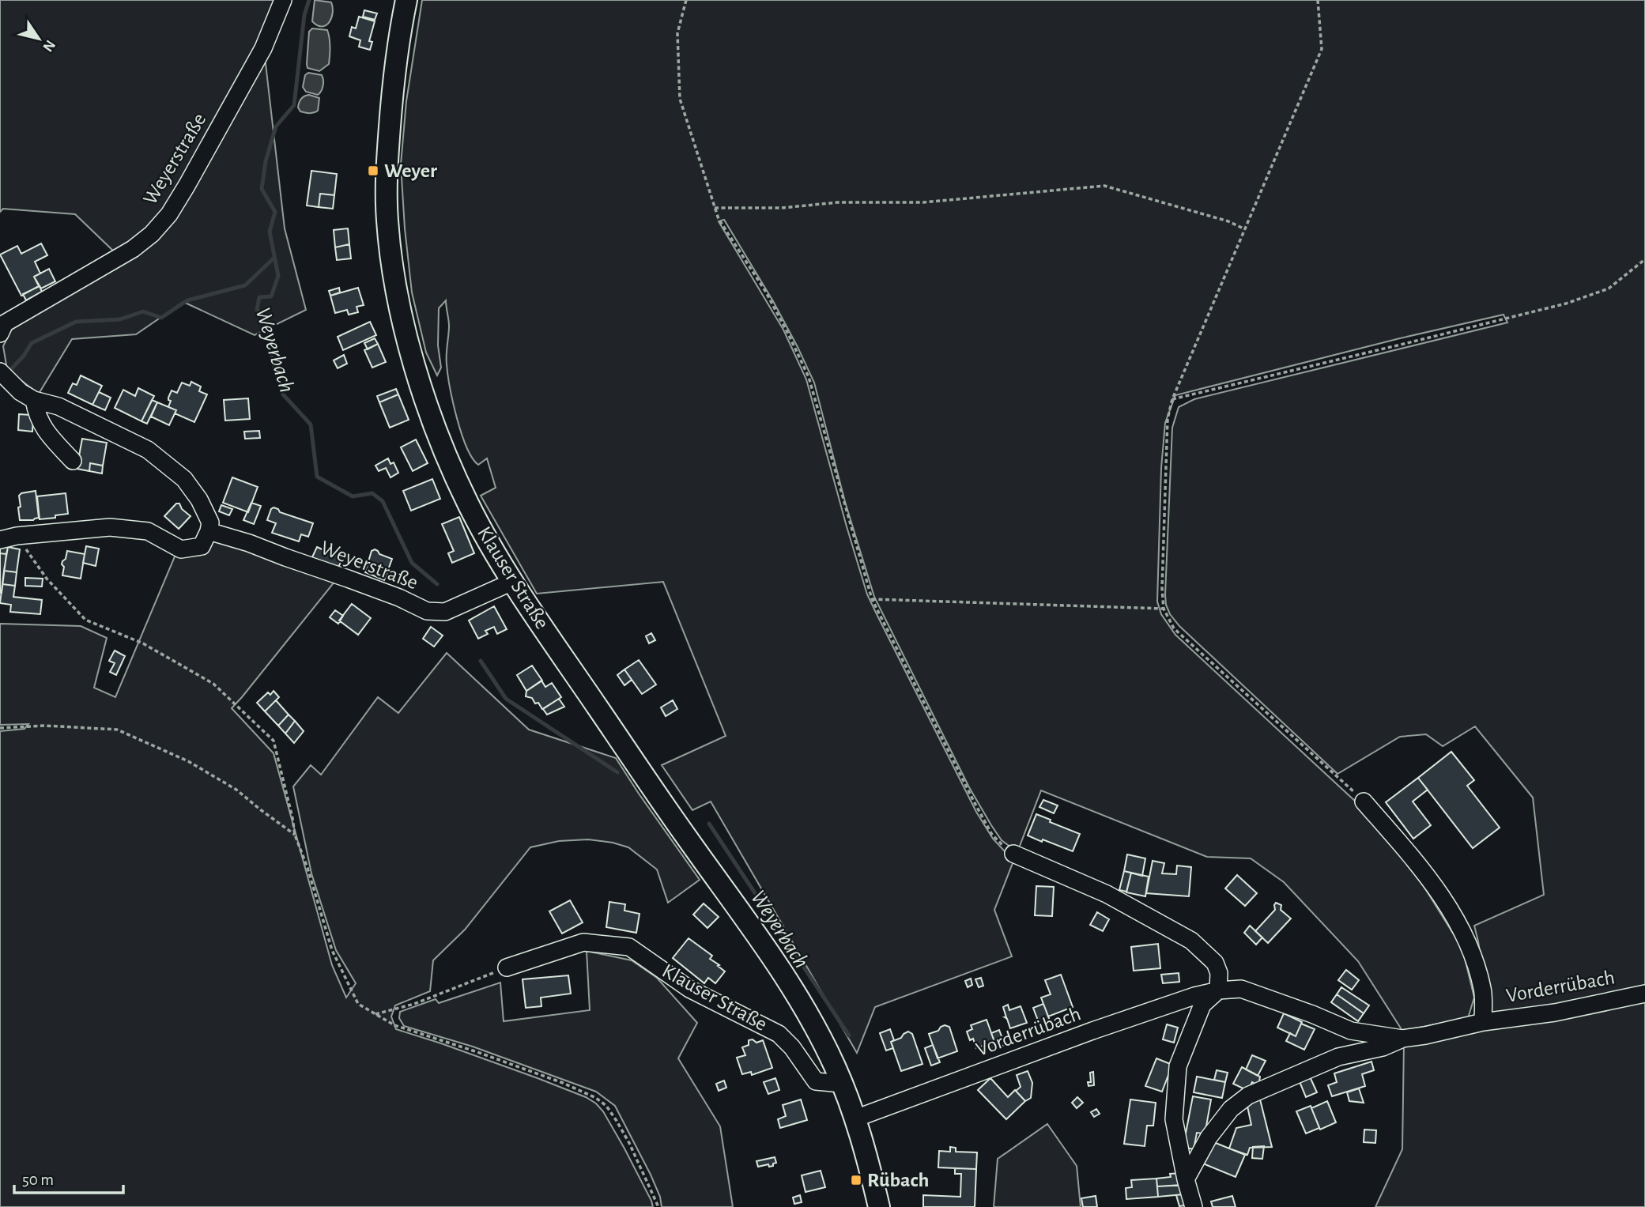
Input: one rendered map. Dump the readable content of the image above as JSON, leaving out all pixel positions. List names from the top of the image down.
{
  "streets": {
    "main road": ["Klauser Straße"],
    "street": ["Weyerstraße", "Vorderrübach"]
  },
  "crossings": [
    ["Weyerstraße", "Klauser Straße"],
    ["Klauser Straße", "Vorderrübach"]
  ],
  "water": ["Weyerbach"],
  "places": {
    "transit": ["Weyer", "Rübach"]
  },
  "scale_bar": "50 m",
  "north": "bottom right"
}
